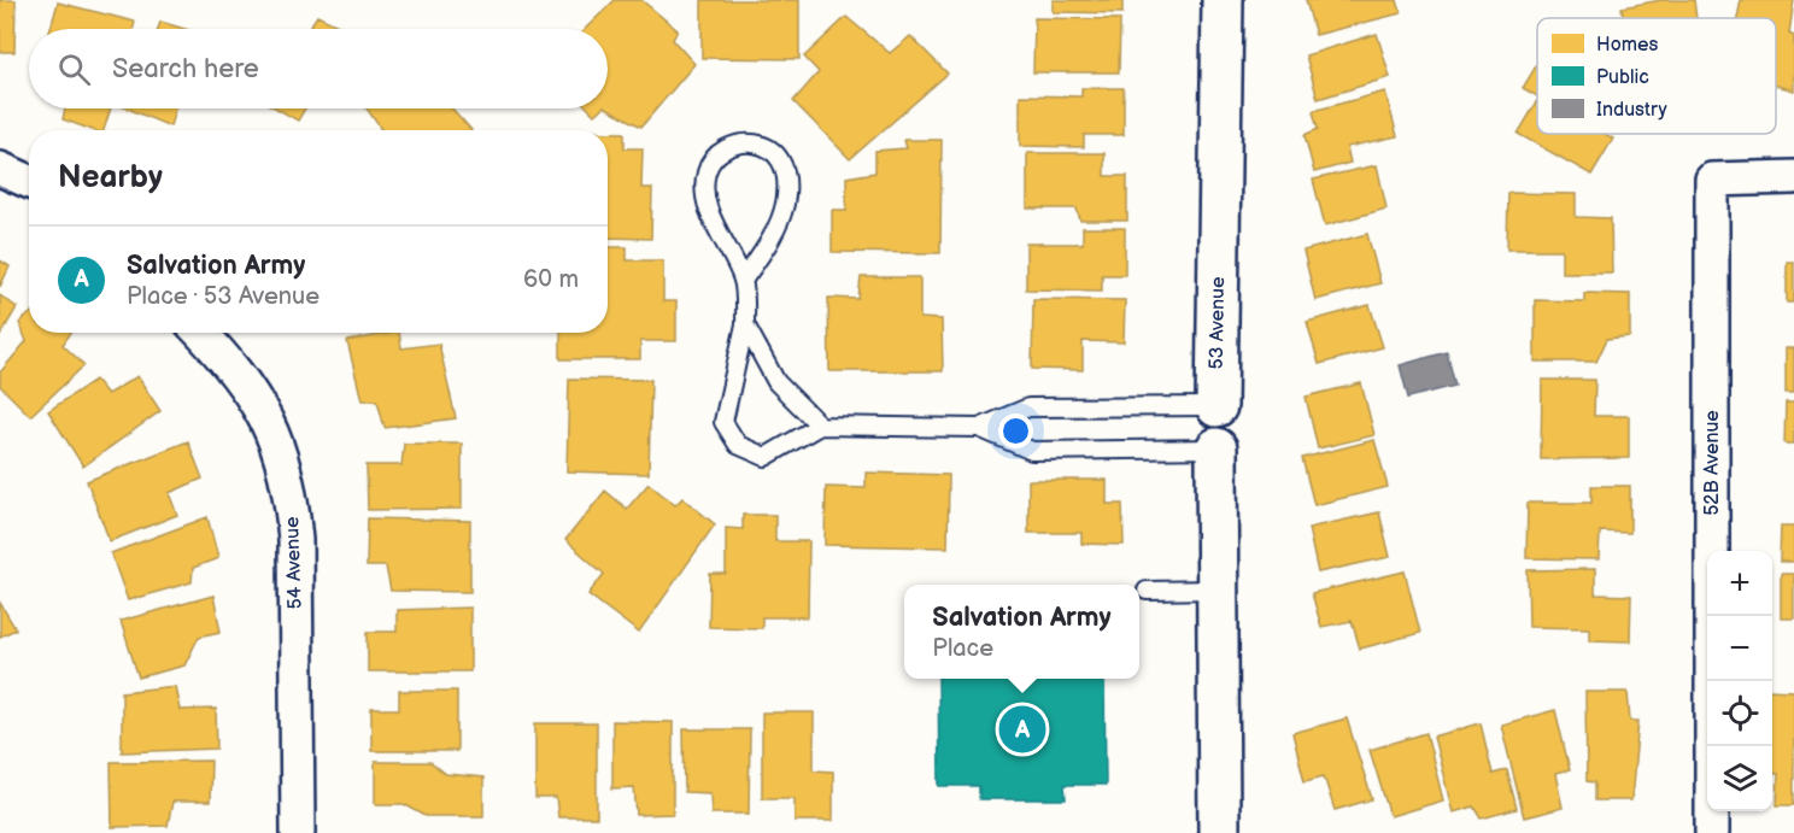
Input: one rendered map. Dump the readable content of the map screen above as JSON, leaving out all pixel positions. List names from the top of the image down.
{
  "streets": {
    "street": ["53 Avenue", "52B Avenue", "54 Avenue"]
  },
  "legend": ["Homes", "Public", "Industry"],
  "page": {
    "search": "Search here",
    "heading": "Nearby",
    "list": [
      {
        "mark": "A",
        "name": "Salvation Army",
        "note": "Place · 53 Avenue",
        "value": "60 m"
      }
    ],
    "map_buttons": ["+", "−"],
    "popup": ["Salvation Army", "Place"],
    "pins": "A"
  }
}
